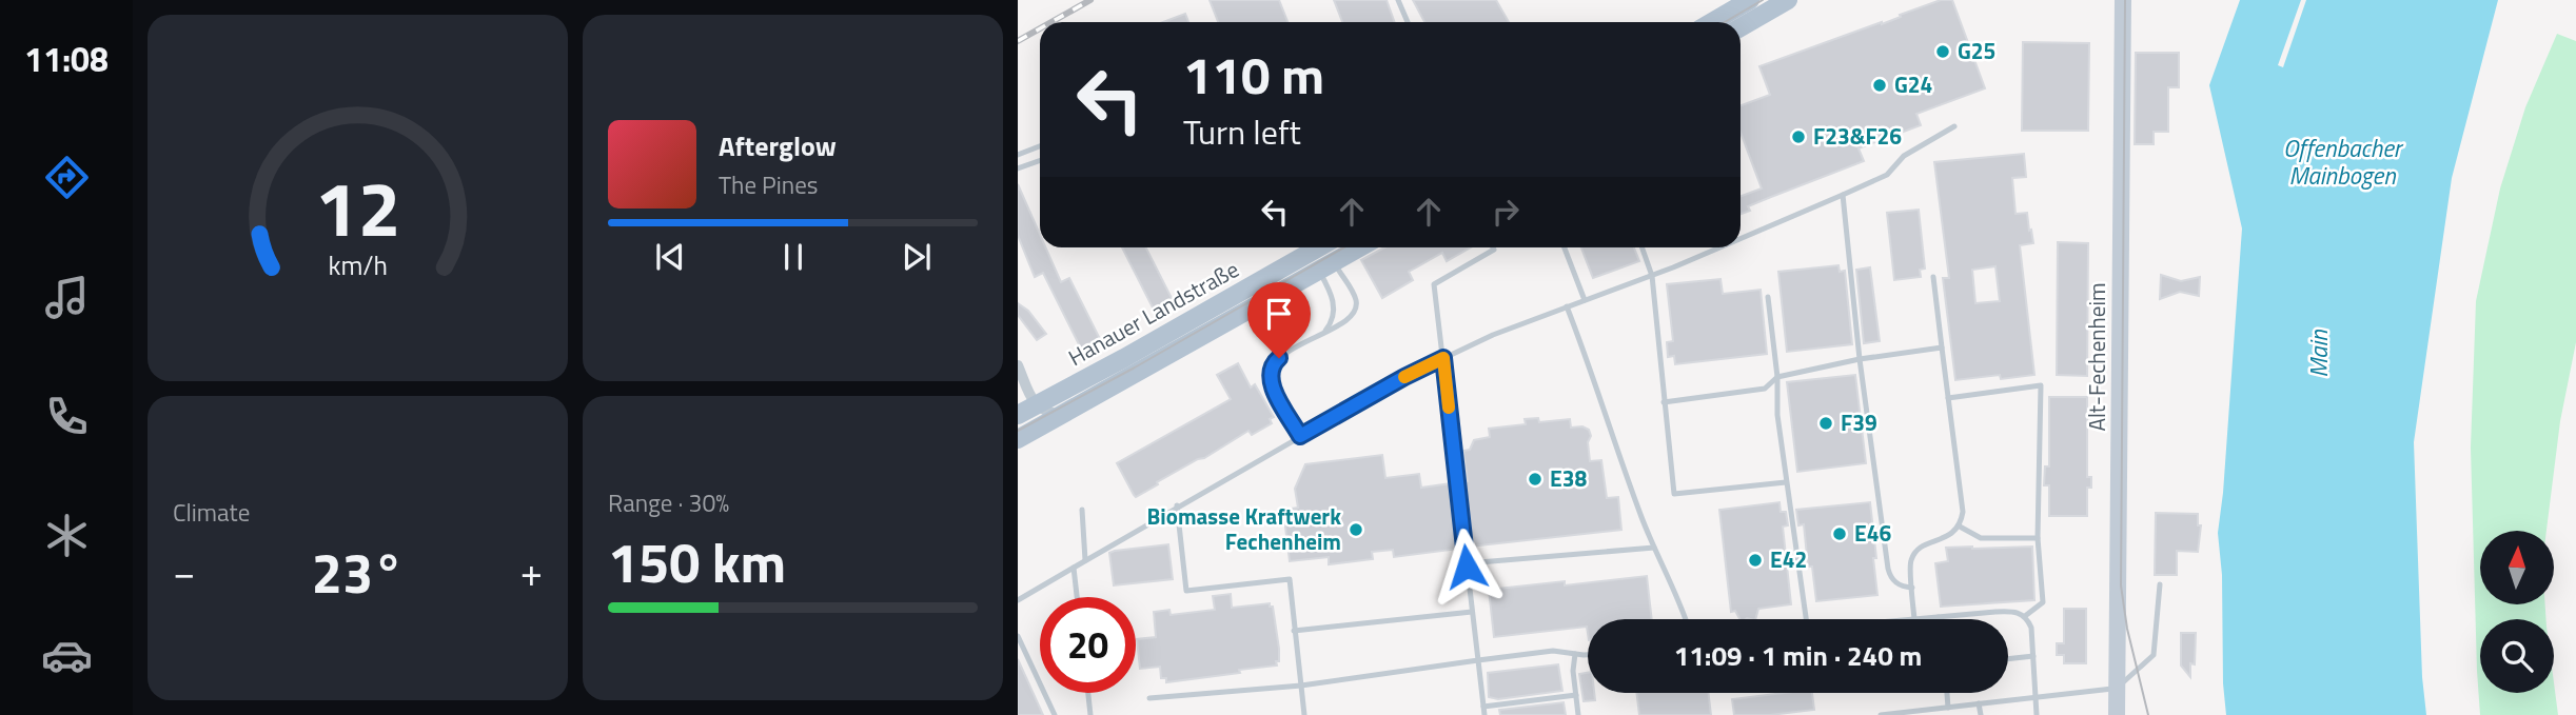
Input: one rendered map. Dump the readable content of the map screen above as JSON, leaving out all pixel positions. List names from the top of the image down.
{
  "streets": {
    "main road": ["Hanauer Landstraße"],
    "street": ["Alt-Fechenheim"]
  },
  "water": ["Offenbacher Mainbogen", "Main"],
  "places": [
    "G25",
    "G24",
    "F23&F26",
    "F39",
    "E38",
    "Biomasse Kraftwerk Fechenheim",
    "E46",
    "E42"
  ],
  "north": "top",
  "page": {
    "tabs": "11:08",
    "turn": ["110 m", "Turn left"],
    "song": ["Afterglow", "The Pines"],
    "tile": [
      "Climate",
      ["Range · 30%", "150 km"]
    ],
    "heat": ["−", "23°", "+"],
    "limit": "20",
    "trip": "11:09 · 1 min · 240 m",
    "gauge": ["12", "km/h"]
  }
}
